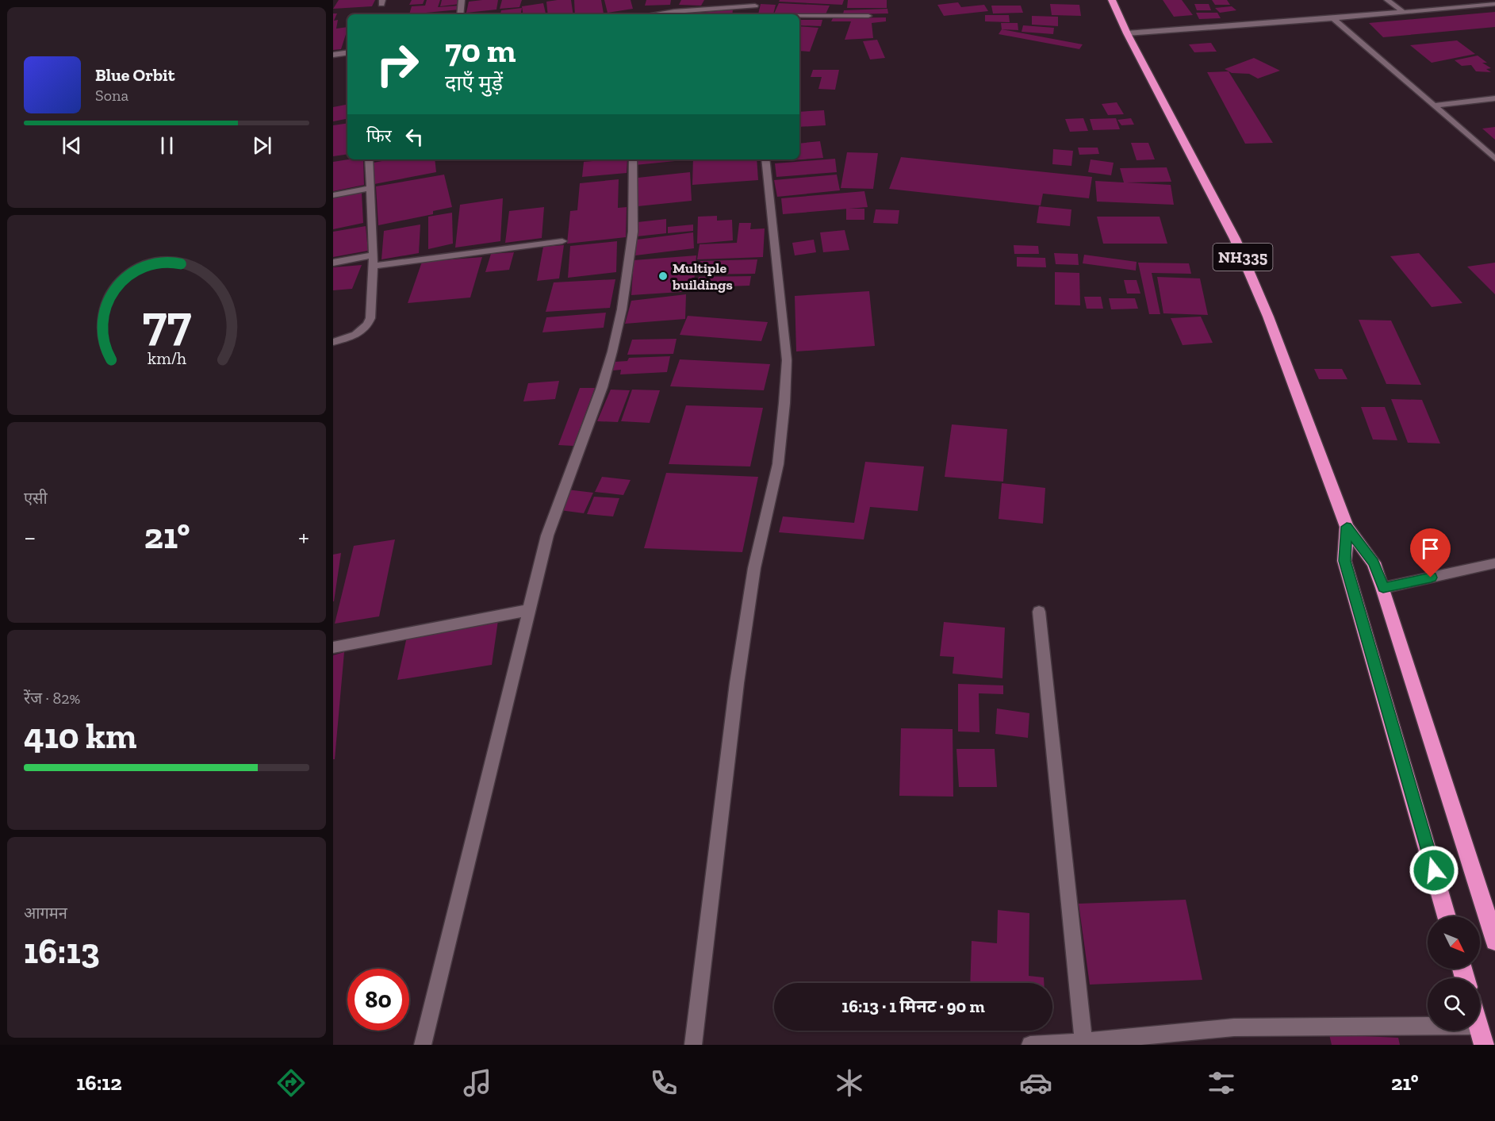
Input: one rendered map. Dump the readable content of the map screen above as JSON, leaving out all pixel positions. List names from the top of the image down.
{
  "streets": {
    "highway": ["NH335"]
  },
  "places": ["Multiple buildings"],
  "north": "bottom right",
  "page": {
    "turn": ["70 m", "दाएँ मुड़ें"],
    "song": ["Blue Orbit", "Sona"],
    "then": "फिर",
    "tile": [
      "एसी",
      ["रेंज · 82%", "410 km"],
      ["आगमन", "16:13"]
    ],
    "heat": ["−", "21°", "+"],
    "limit": "80",
    "trip": "16:13 · 1 मिनट · 90 m",
    "tabs": ["16:12", "21°"],
    "gauge": ["77", "km/h"]
  }
}
